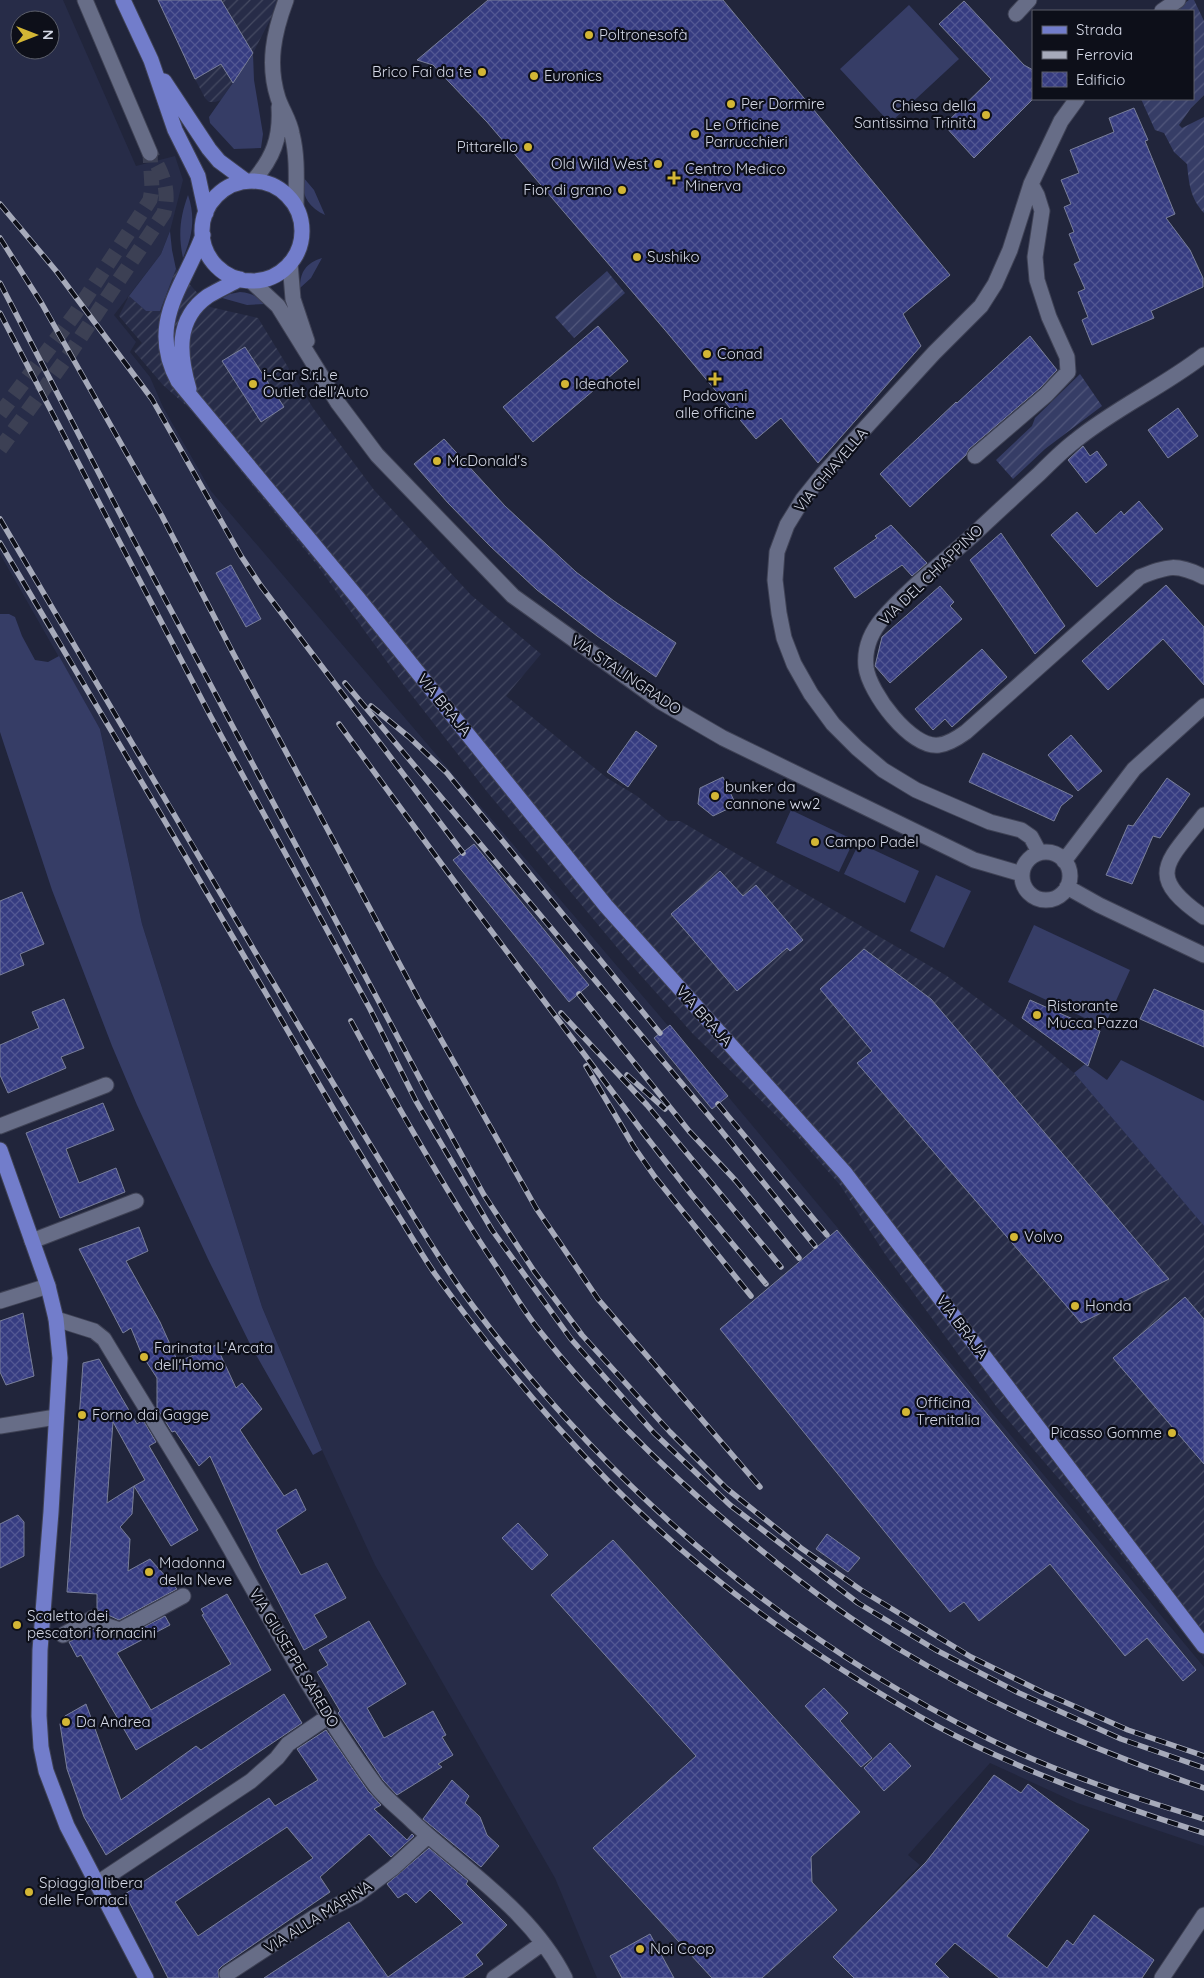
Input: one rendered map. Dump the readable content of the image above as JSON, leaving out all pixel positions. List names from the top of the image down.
{
  "streets": {
    "main road": ["VIA BRAJA"],
    "street": [
      "VIA CHIAVELLA",
      "VIA DEL CHIAPPINO",
      "VIA STALINGRADO",
      "VIA GIUSEPPE SAREDO",
      "VIA ALLA MARINA"
    ]
  },
  "crossings": [
    ["VIA CHIAVELLA", "VIA STALINGRADO"],
    ["VIA STALINGRADO", "VIA BRAJA"],
    ["VIA GIUSEPPE SAREDO", "VIA ALLA MARINA"]
  ],
  "places": {
    "other": [
      "Poltronesofà",
      "Brico Fai da te",
      "Euronics",
      "Per Dormire",
      "Chiesa della Santissima Trinità",
      "Le Officine Parrucchieri",
      "Pittarello",
      "Old Wild West",
      "Fior di grano",
      "Sushiko",
      "Conad",
      "i-Car S.r.l. e Outlet dell'Auto",
      "Ideahotel",
      "McDonald's",
      "bunker da cannone ww2",
      "Campo Padel",
      "Ristorante Mucca Pazza",
      "Volvo",
      "Honda",
      "Farinata L'Arcata dell'Homo",
      "Officina Trenitalia",
      "Forno dai Gagge",
      "Picasso Gomme",
      "Madonna della Neve",
      "Scaletto dei pescatori fornacini",
      "Da Andrea",
      "Spiaggia libera delle Fornaci",
      "Noi Coop"
    ],
    "health": ["Centro Medico Minerva", "Padovani alle officine"]
  },
  "legend": ["Strada", "Ferrovia", "Edificio"],
  "north": "right"
}
